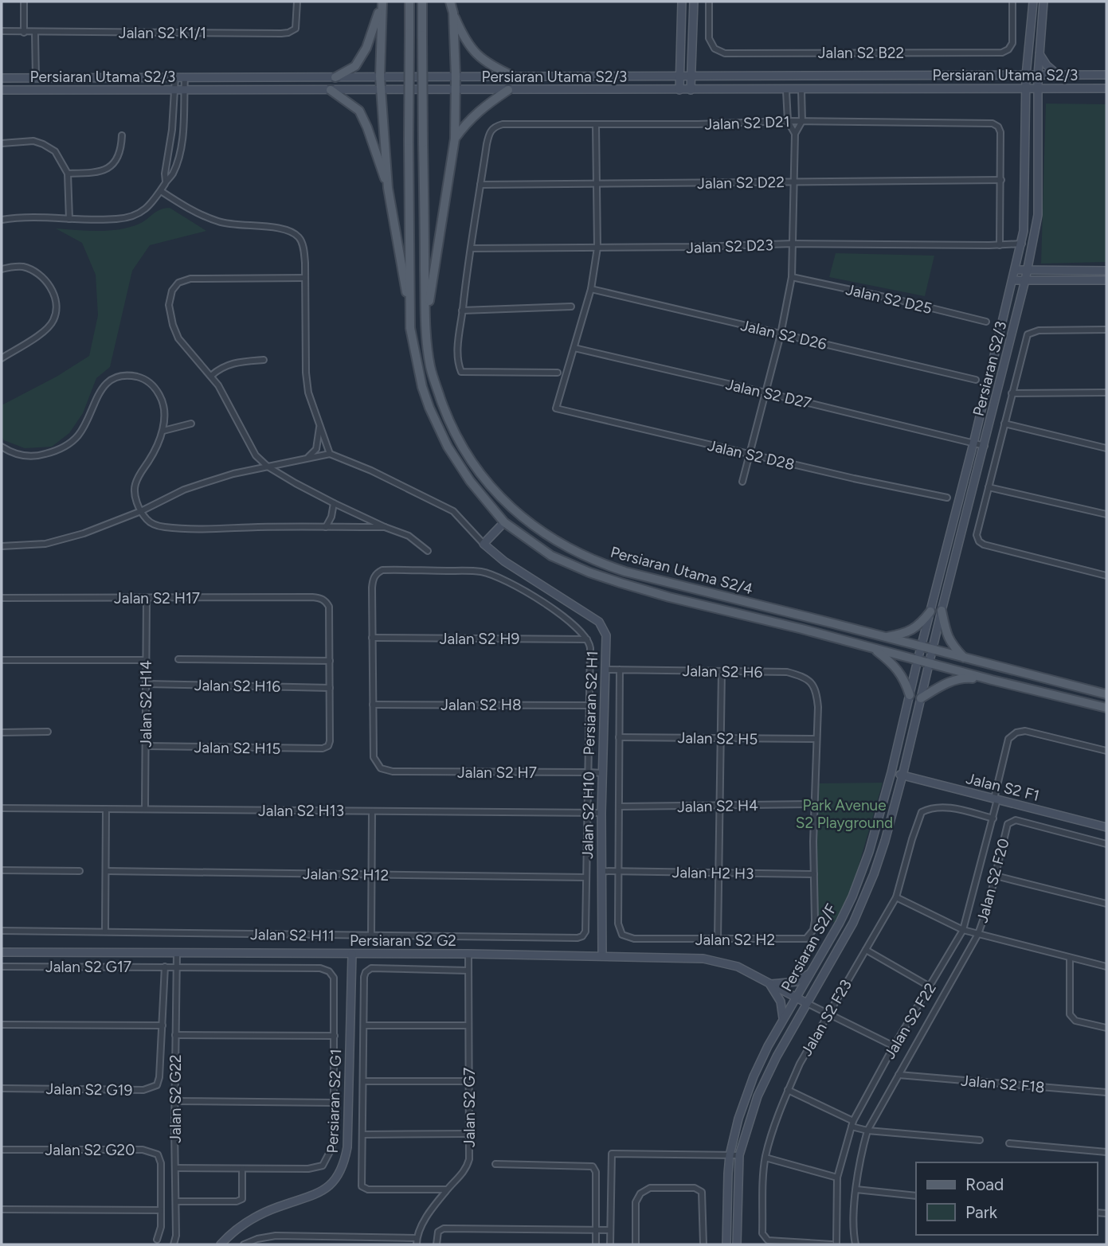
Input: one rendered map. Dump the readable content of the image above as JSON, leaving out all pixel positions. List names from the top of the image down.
{
  "streets": {
    "main road": [
      "Persiaran Utama S2/3",
      "Persiaran S2/3",
      "Persiaran Utama S2/4",
      "Persiaran S2 H1",
      "Jalan S2 F1",
      "Persiaran S2 G2",
      "Persiaran S2/F",
      "Persiaran S2 G1"
    ],
    "street": [
      "Jalan S2 K1/1",
      "Jalan S2 B22",
      "Jalan S2 D21",
      "Jalan S2 D22",
      "Jalan S2 D23",
      "Jalan S2 D25",
      "Jalan S2 D26",
      "Jalan S2 D27",
      "Jalan S2 D28",
      "Jalan S2 H17",
      "Jalan S2 H9",
      "Jalan S2 H6",
      "Jalan S2 H16",
      "Jalan S2 H14",
      "Jalan S2 H8",
      "Jalan S2 H5",
      "Jalan S2 H15",
      "Jalan S2 H7",
      "Jalan S2 H4",
      "Jalan S2 H13",
      "Jalan S2 H10",
      "Jalan H2 H3",
      "Jalan S2 H12",
      "Jalan S2 F20",
      "Jalan S2 H11",
      "Jalan S2 H2",
      "Jalan S2 G17",
      "Jalan S2 F23",
      "Jalan S2 F22",
      "Jalan S2 F18",
      "Jalan S2 G19",
      "Jalan S2 G22",
      "Jalan S2 G7",
      "Jalan S2 G20"
    ]
  },
  "crossings": [
    ["Persiaran Utama S2/3", "Persiaran S2/3"],
    ["Persiaran Utama S2/3", "Persiaran S2/F"],
    ["Jalan S2 D21", "Jalan S2 D22"],
    ["Jalan S2 D23", "Persiaran S2/F"],
    ["Persiaran S2/3", "Jalan S2 D27"],
    ["Persiaran S2/3", "Persiaran Utama S2/4"],
    ["Persiaran S2/3", "Persiaran S2/F"],
    ["Jalan S2 D27", "Jalan S2 D28"],
    ["Jalan S2 D27", "Persiaran S2/F"],
    ["Persiaran Utama S2/4", "Persiaran S2/F"],
    ["Jalan S2 H17", "Jalan S2 H14"],
    ["Jalan S2 H9", "Jalan S2 H10"],
    ["Jalan S2 H6", "Persiaran S2 H1"],
    ["Jalan S2 H6", "Jalan S2 H5"],
    ["Jalan S2 H16", "Jalan S2 H14"],
    ["Jalan S2 H16", "Jalan S2 H15"],
    ["Persiaran S2 H1", "Jalan S2 H7"],
    ["Persiaran S2 H1", "Jalan S2 H13"],
    ["Persiaran S2 H1", "Jalan H2 H3"],
    ["Persiaran S2 H1", "Persiaran S2 G2"],
    ["Jalan S2 H14", "Jalan S2 H15"],
    ["Jalan S2 H14", "Jalan S2 H13"],
    ["Jalan S2 H8", "Jalan S2 H7"],
    ["Jalan S2 H8", "Jalan S2 H10"],
    ["Jalan S2 H7", "Jalan S2 H10"],
    ["Jalan S2 F1", "Persiaran S2/F"],
    ["Jalan S2 F1", "Jalan S2 F22"],
    ["Jalan S2 H13", "Jalan S2 H10"],
    ["Jalan S2 H10", "Jalan S2 H12"],
    ["Jalan S2 H10", "Jalan S2 H11"],
    ["Jalan H2 H3", "Jalan S2 H2"],
    ["Jalan S2 F20", "Jalan S2 F18"],
    ["Persiaran S2 G2", "Persiaran S2/F"],
    ["Persiaran S2 G2", "Jalan S2 G22"],
    ["Persiaran S2 G2", "Persiaran S2 G1"],
    ["Persiaran S2 G2", "Jalan S2 G7"],
    ["Jalan S2 G17", "Jalan S2 G19"],
    ["Jalan S2 G17", "Jalan S2 G22"],
    ["Jalan S2 F23", "Jalan S2 F22"]
  ],
  "parks": ["Park Avenue S2 Playground"],
  "legend": ["Road", "Park"]
}
